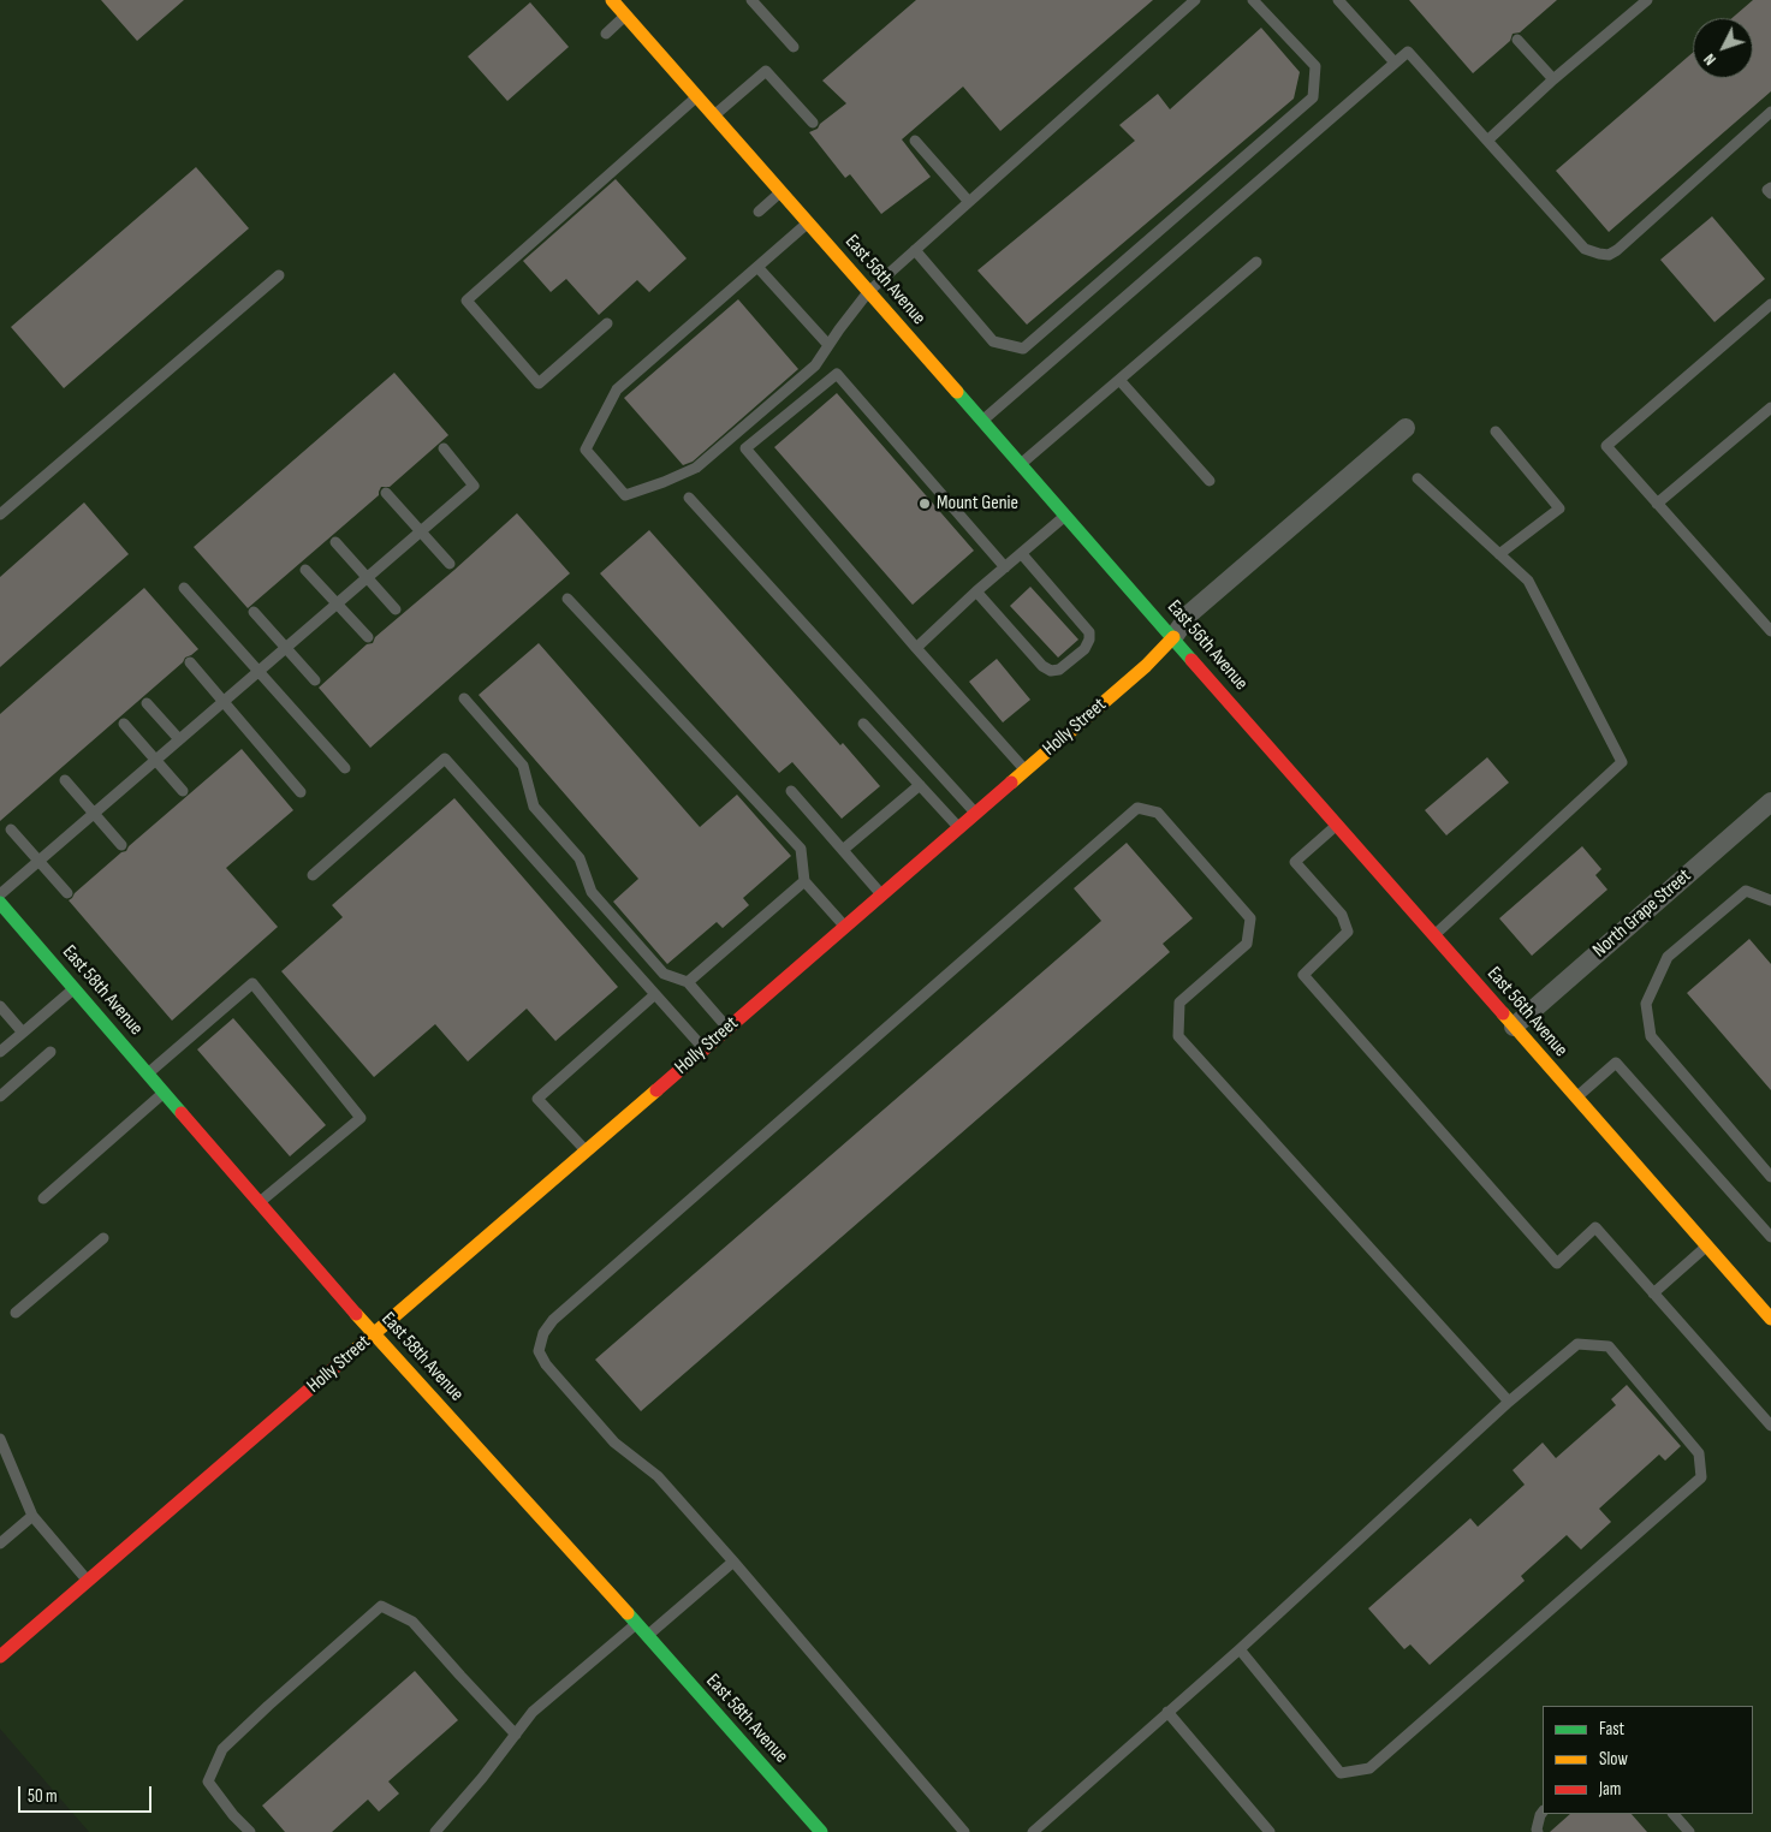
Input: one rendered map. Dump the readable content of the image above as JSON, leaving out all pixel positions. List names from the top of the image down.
{
  "streets": {
    "street": [
      "East 56th Avenue",
      "Holly Street",
      "North Grape Street",
      "East 58th Avenue"
    ]
  },
  "crossings": [
    ["East 56th Avenue", "Holly Street"],
    ["East 56th Avenue", "North Grape Street"],
    ["Holly Street", "East 58th Avenue"]
  ],
  "places": ["Mount Genie"],
  "legend": ["Fast", "Slow", "Jam"],
  "scale_bar": "50 m",
  "north": "bottom left"
}
